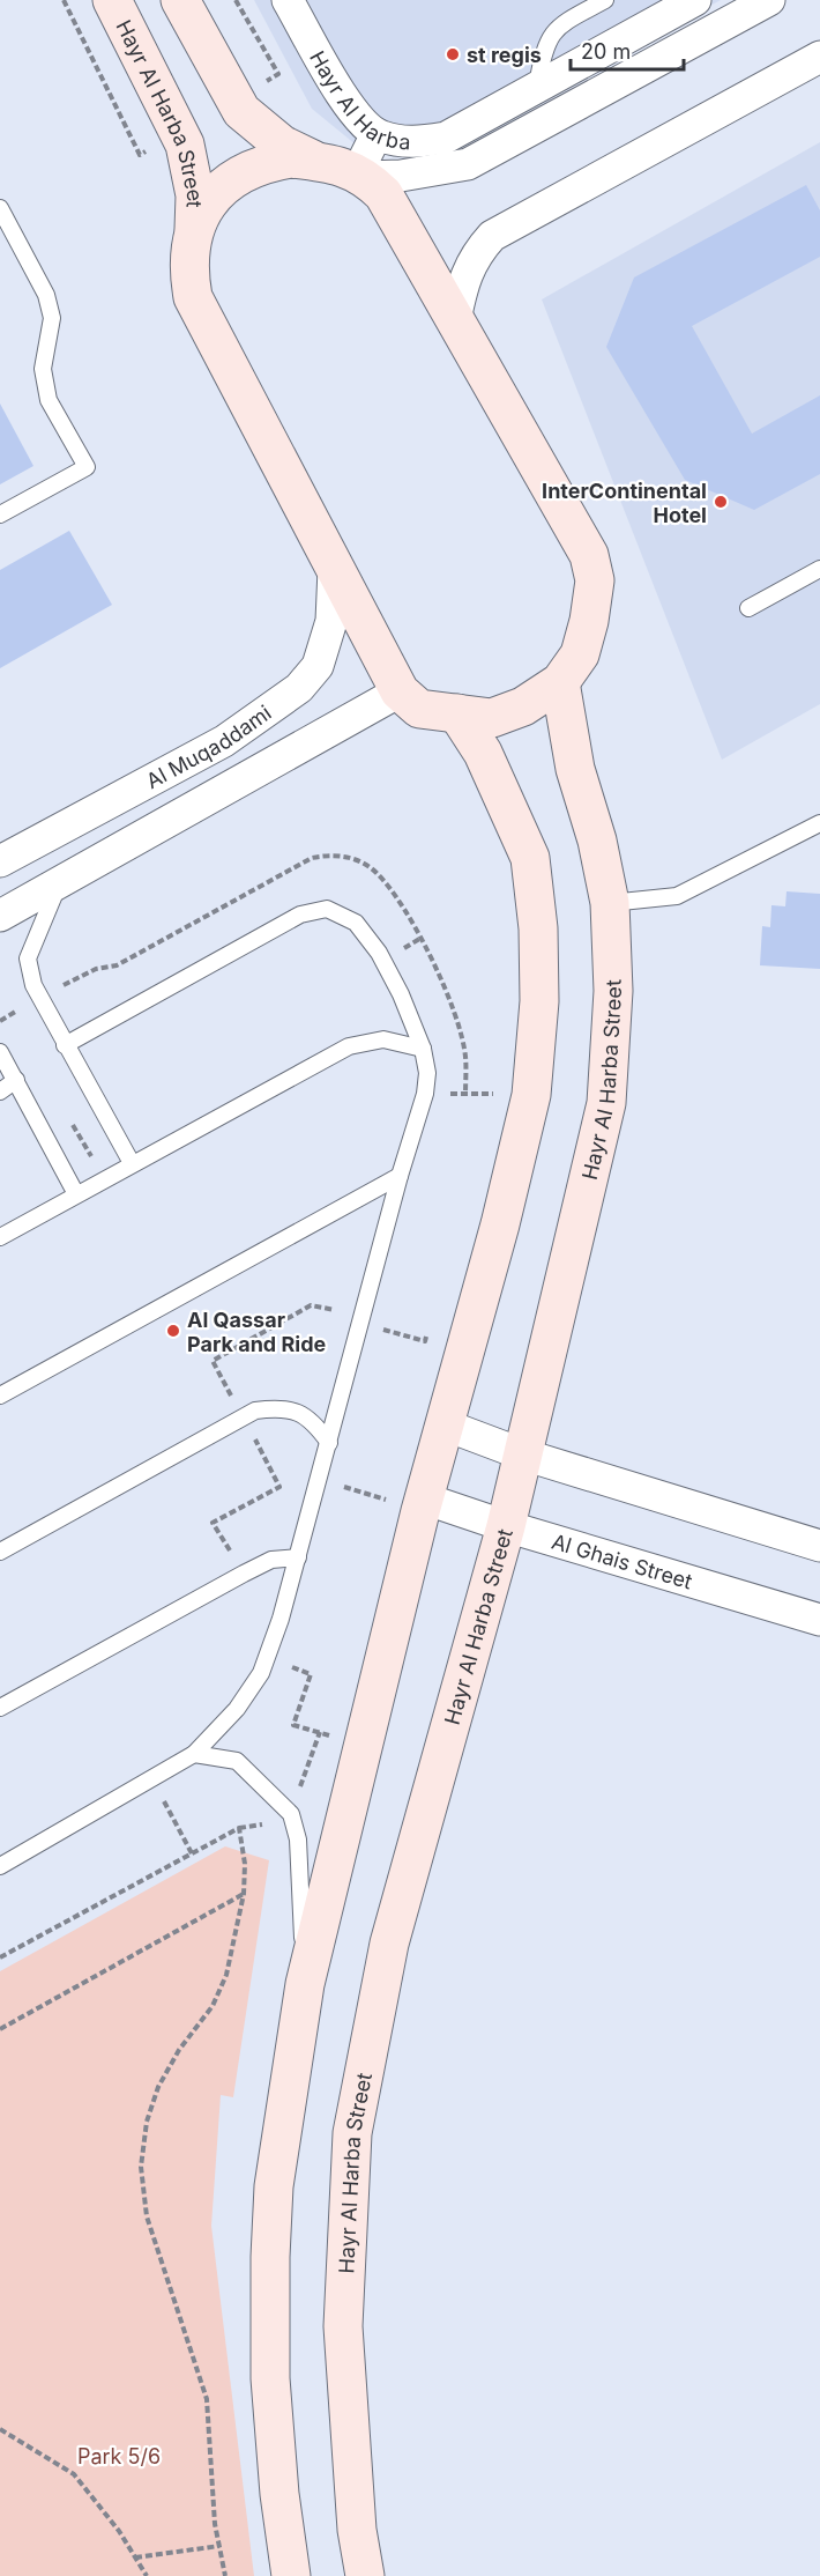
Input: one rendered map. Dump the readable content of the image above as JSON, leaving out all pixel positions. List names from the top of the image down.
{
  "streets": {
    "main road": ["Hayr Al Harba Street"],
    "street": ["Hayr Al Harba", "Al Muqaddami", "Al Ghais Street"]
  },
  "crossings": [
    ["Hayr Al Harba Street", "Al Ghais Street"]
  ],
  "parks": ["Park 5/6"],
  "places": ["st regis", "InterContinental Hotel", "Al Qassar Park and Ride"],
  "scale_bar": "20 m"
}
